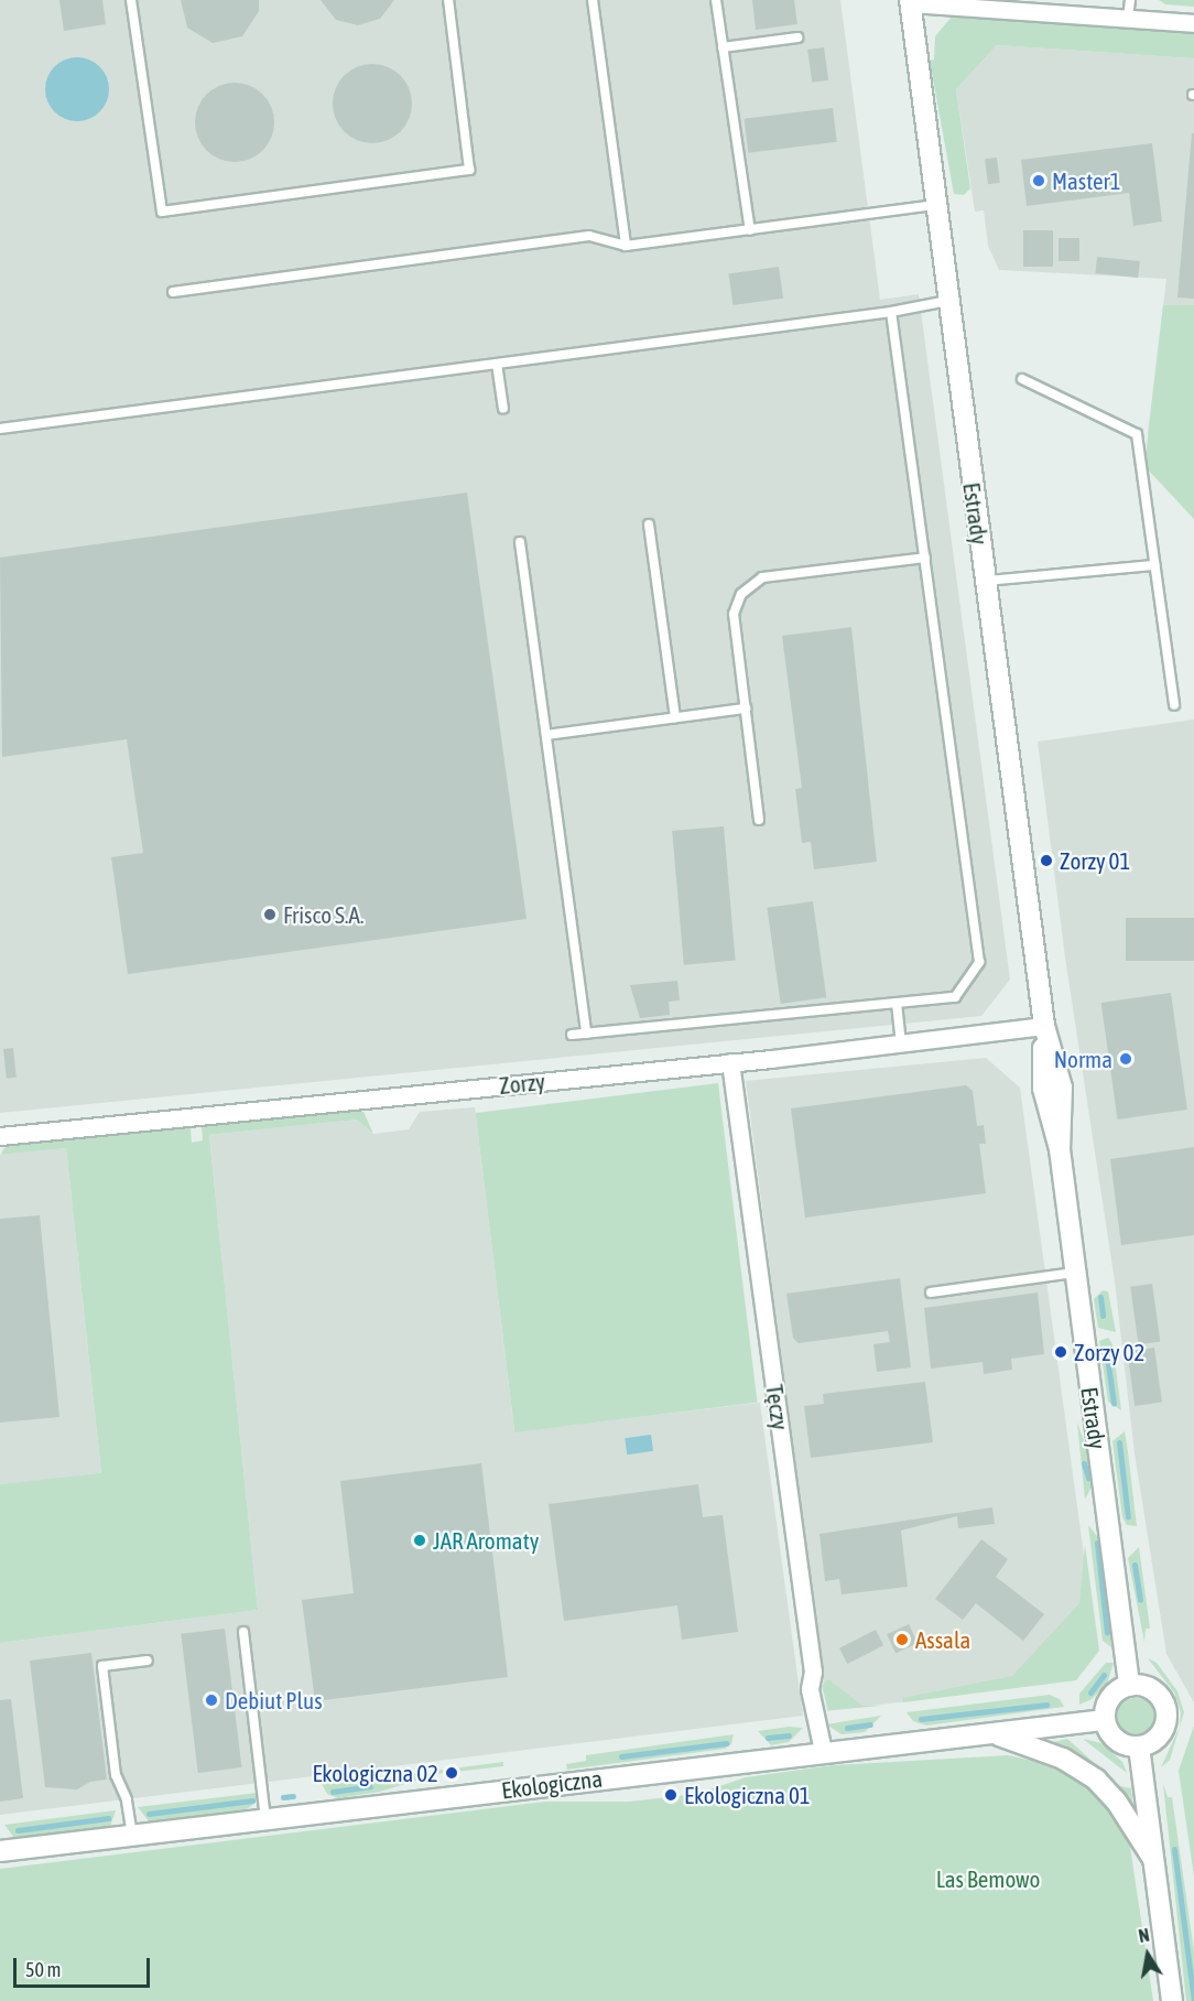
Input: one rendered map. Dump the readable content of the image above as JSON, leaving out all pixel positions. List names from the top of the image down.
{
  "streets": {
    "main road": ["Estrady", "Ekologiczna"],
    "street": ["Zorzy", "Tęczy"]
  },
  "crossings": [
    ["Estrady", "Zorzy"],
    ["Estrady", "Ekologiczna"],
    ["Zorzy", "Tęczy"],
    ["Tęczy", "Ekologiczna"]
  ],
  "parks": ["Las Bemowo"],
  "places": [
    "Master1",
    "Zorzy 01",
    "Frisco S.A.",
    "Norma",
    "Zorzy 02",
    "JAR Aromaty",
    "Assala",
    "Debiut Plus",
    "Ekologiczna 02",
    "Ekologiczna 01"
  ],
  "scale_bar": "50 m",
  "north": "top"
}
